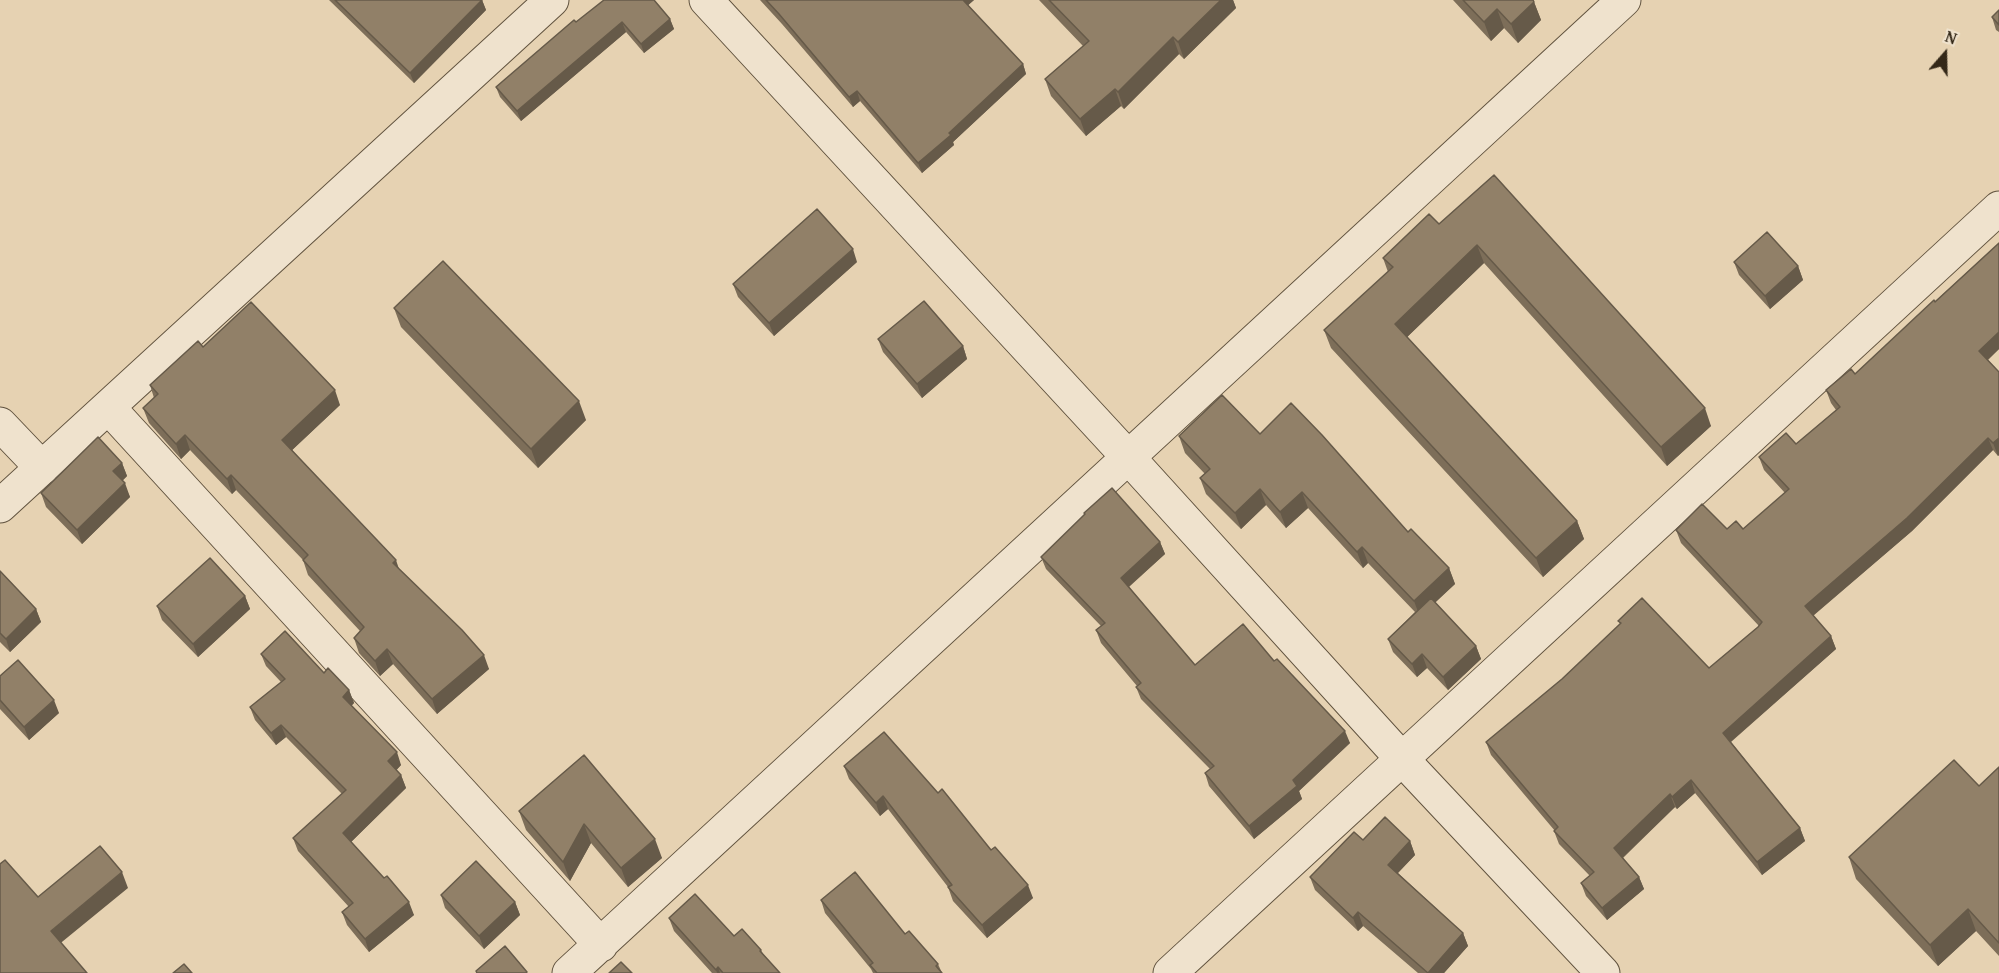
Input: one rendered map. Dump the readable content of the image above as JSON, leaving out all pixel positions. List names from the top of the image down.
{
  "north": "top"
}
